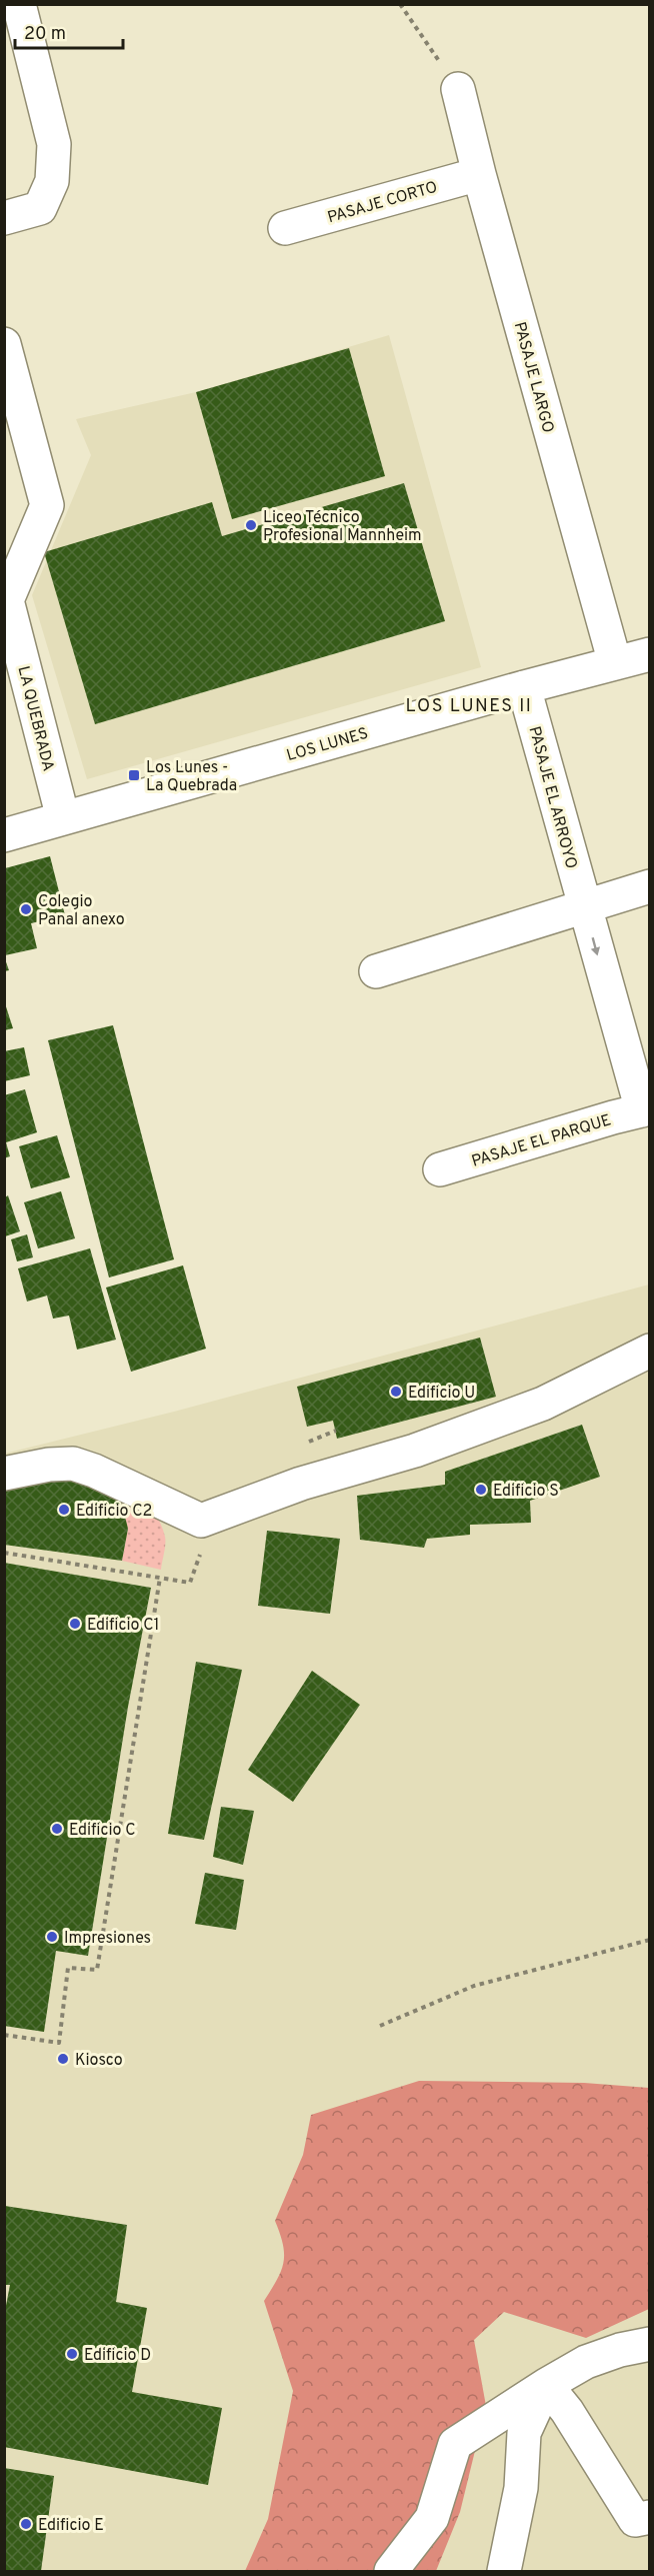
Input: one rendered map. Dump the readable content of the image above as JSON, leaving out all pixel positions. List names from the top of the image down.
{
  "streets": {
    "street": [
      "PASAJE CORTO",
      "PASAJE LARGO",
      "LA QUEBRADA",
      "LOS LUNES",
      "PASAJE EL ARROYO",
      "PASAJE EL PARQUE"
    ]
  },
  "crossings": [
    ["PASAJE CORTO", "PASAJE LARGO"],
    ["PASAJE LARGO", "LOS LUNES"],
    ["LA QUEBRADA", "LOS LUNES"],
    ["LOS LUNES", "PASAJE EL ARROYO"],
    ["PASAJE EL ARROYO", "PASAJE EL PARQUE"]
  ],
  "one_way": ["PASAJE EL ARROYO"],
  "districts": ["LOS LUNES II"],
  "places": {
    "other": [
      "Liceo Técnico Profesional Mannheim",
      "Colegio Panal anexo",
      "Edificio U",
      "Edificio S",
      "Edificio C2",
      "Edificio C1",
      "Edificio C",
      "Impresiones",
      "Kiosco",
      "Edificio D",
      "Edificio E"
    ],
    "transit": ["Los Lunes - La Quebrada"]
  },
  "scale_bar": "20 m"
}
